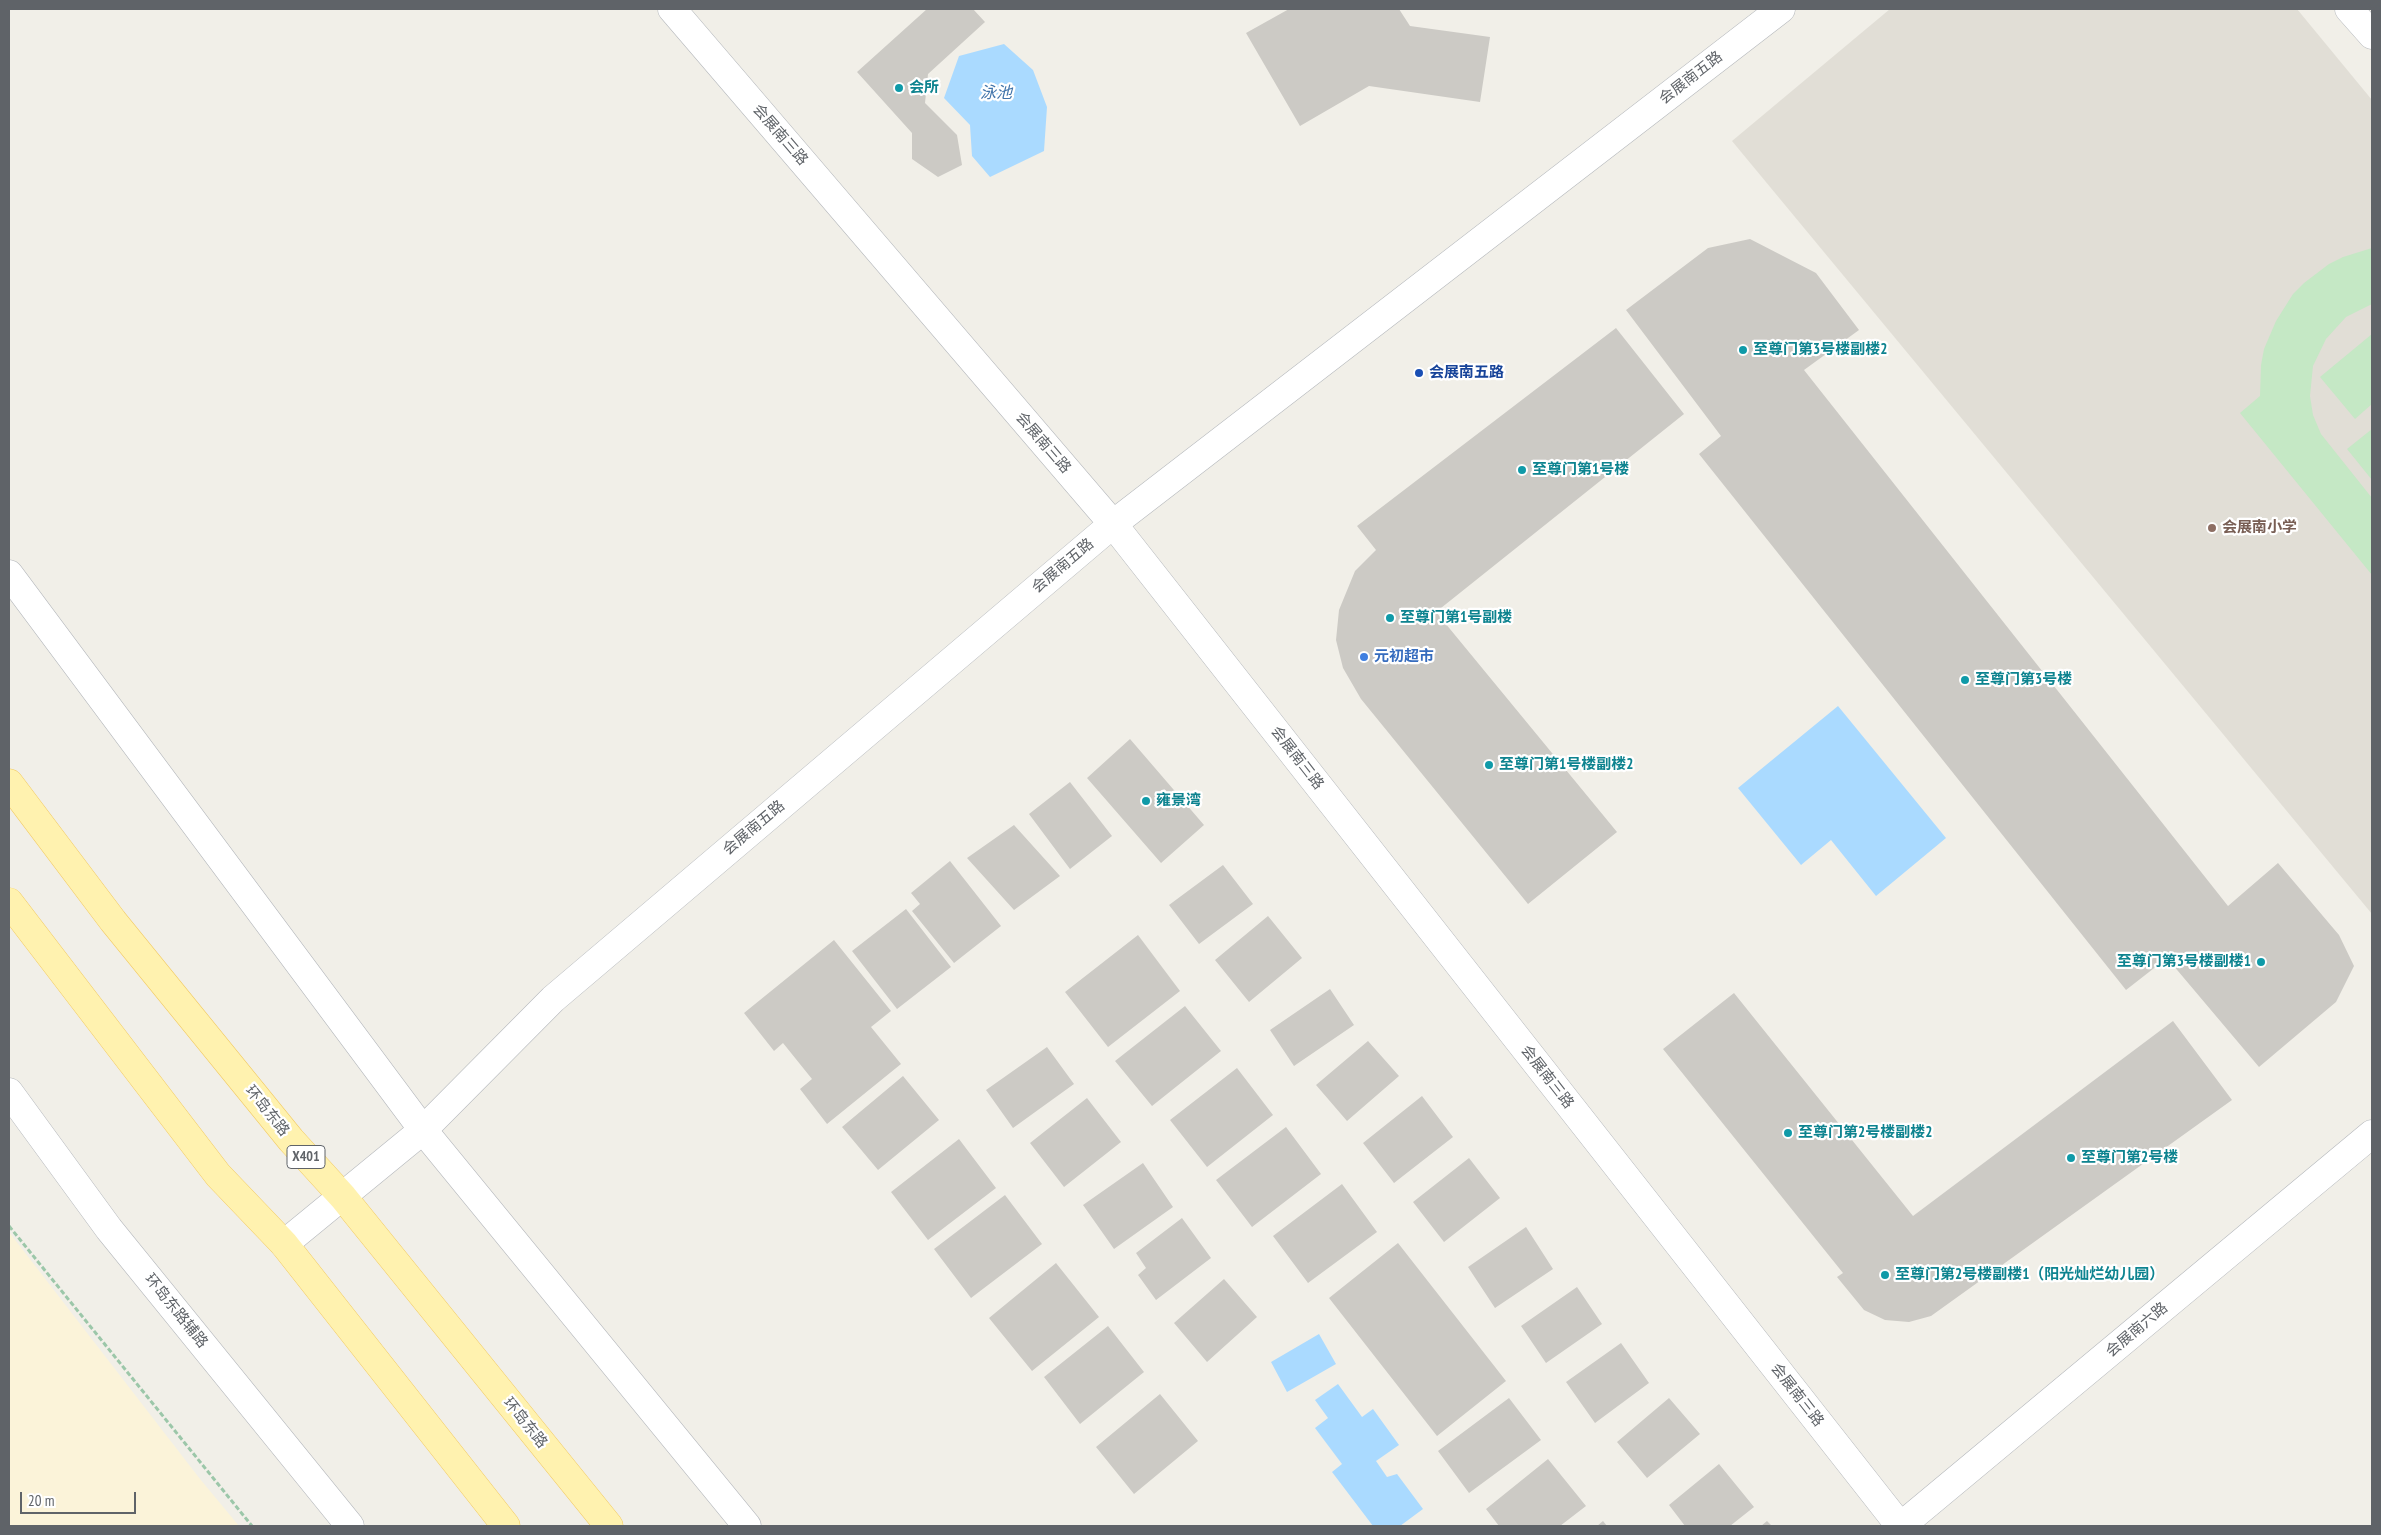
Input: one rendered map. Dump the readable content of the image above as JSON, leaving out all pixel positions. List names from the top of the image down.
{
  "streets": {
    "main road": ["环岛东路", "X401"],
    "street": [
      "会展南五路",
      "会展南三路",
      "环岛东路辅路",
      "会展南六路"
    ]
  },
  "crossings": [
    ["会展南五路", "会展南三路"],
    ["会展南五路", "环岛东路"],
    ["会展南三路", "会展南六路"]
  ],
  "water": ["泳池"],
  "places": [
    "会所",
    "至尊门第3号楼副楼2",
    "会展南五路",
    "至尊门第1号楼",
    "会展南小学",
    "至尊门第1号副楼",
    "元初超市",
    "至尊门第3号楼",
    "至尊门第1号楼副楼2",
    "雍景湾",
    "至尊门第3号楼副楼1",
    "至尊门第2号楼副楼2",
    "至尊门第2号楼",
    "至尊门第2号楼副楼1（阳光灿烂幼儿园）"
  ],
  "scale_bar": "20 m"
}
